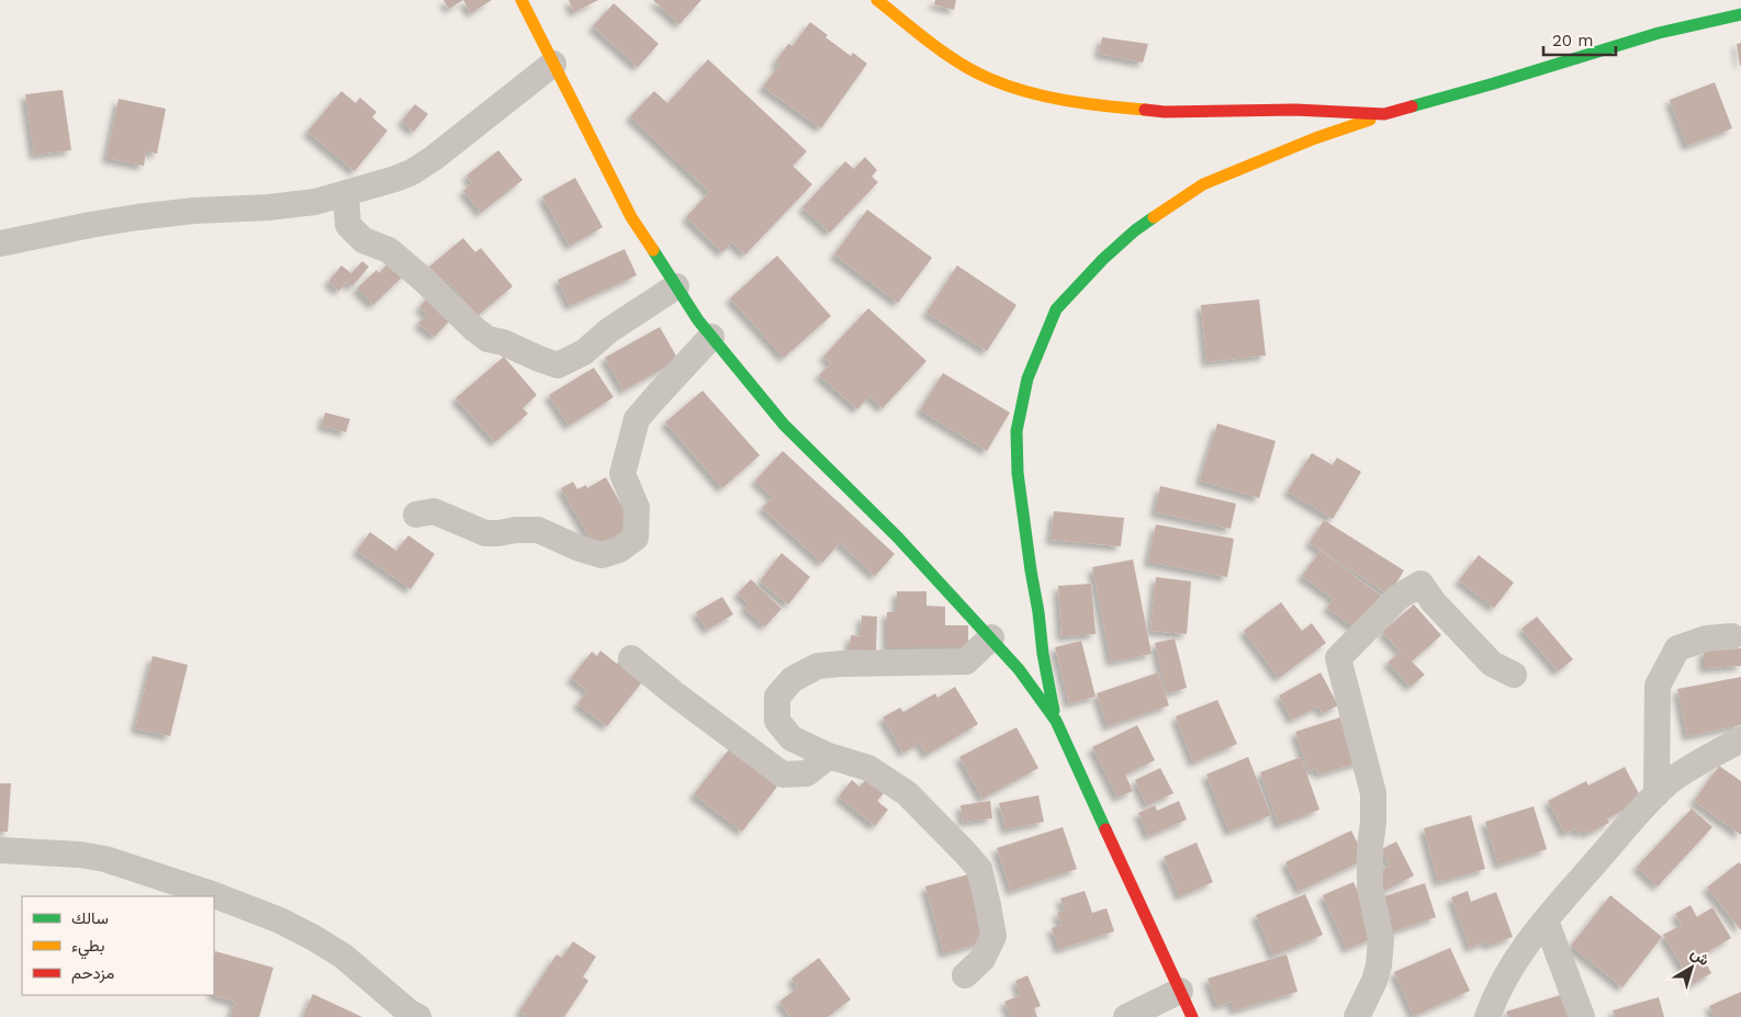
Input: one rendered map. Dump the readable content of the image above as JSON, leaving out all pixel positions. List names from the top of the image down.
{
  "legend": ["سالك", "بطيء", "مزدحم"],
  "scale_bar": "20 m",
  "north": "top right"
}
